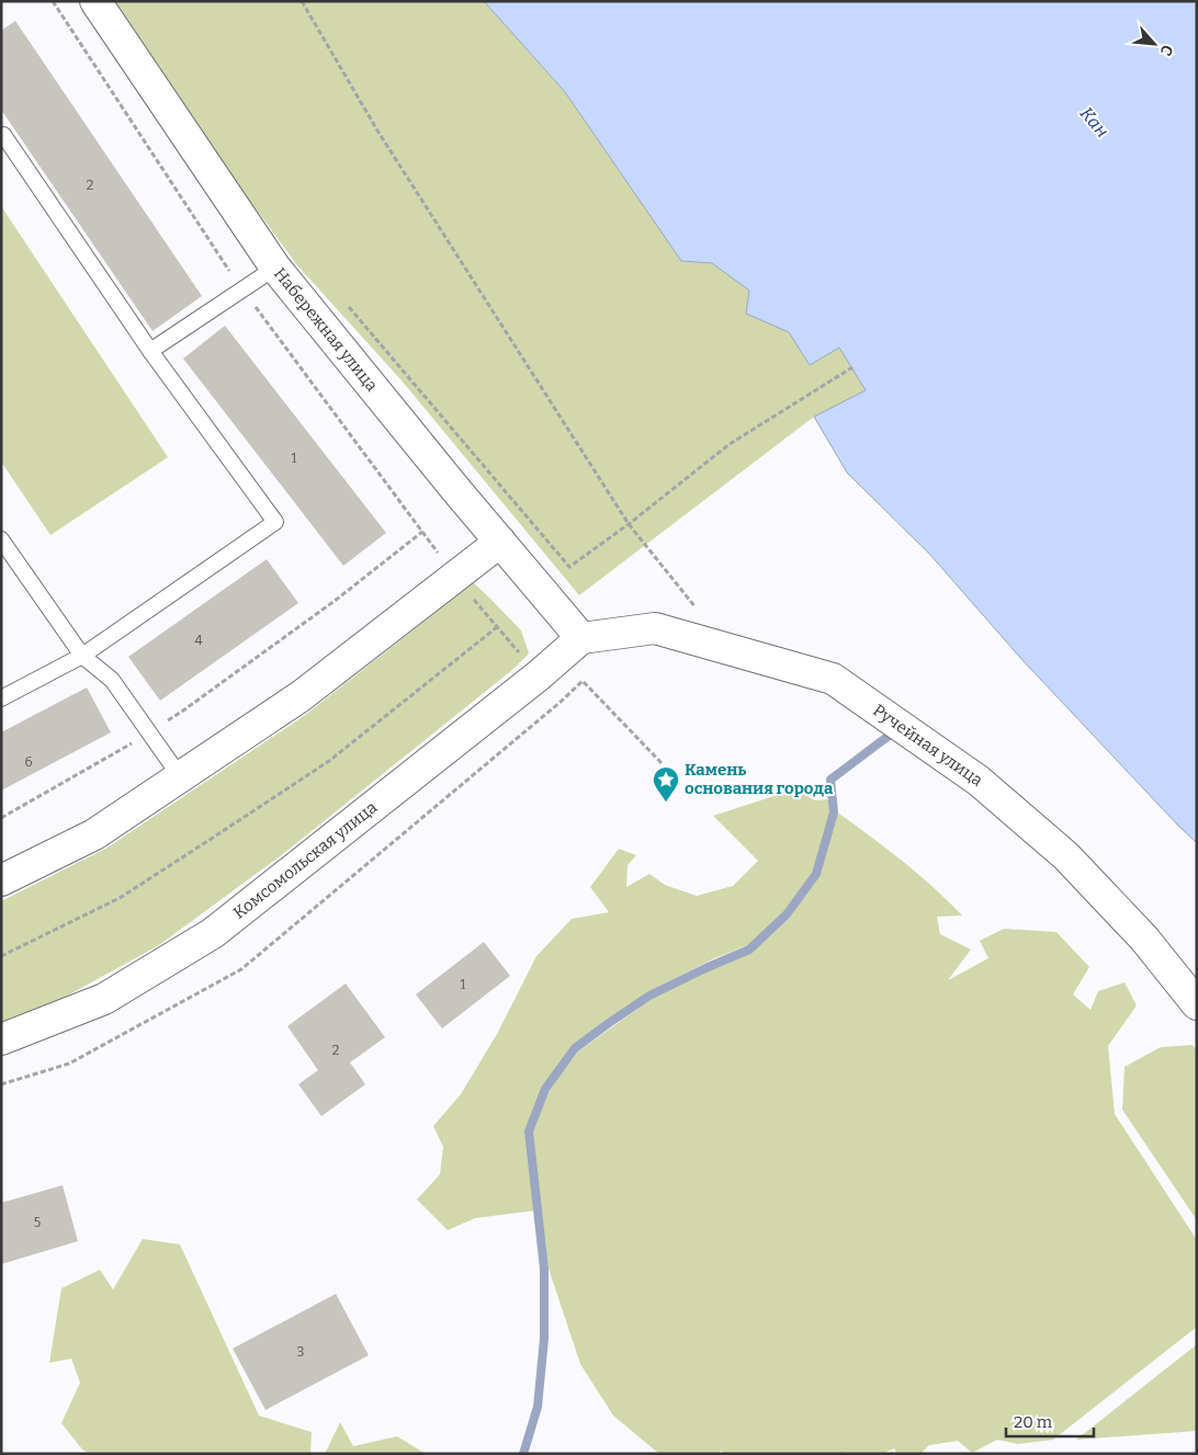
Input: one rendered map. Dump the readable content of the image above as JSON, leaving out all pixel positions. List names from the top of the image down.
{
  "streets": {
    "street": ["Набережная улица", "Ручейная улица", "Комсомольская улица"]
  },
  "crossings": [
    ["Набережная улица", "Ручейная улица"],
    ["Набережная улица", "Комсомольская улица"],
    ["Ручейная улица", "Комсомольская улица"]
  ],
  "water": ["Кан"],
  "places": {
    "place": ["Камень основания города"]
  },
  "house_numbers": [
    "2",
    "1",
    "4",
    "6",
    "1",
    "2",
    "5",
    "3"
  ],
  "scale_bar": "20 m",
  "north": "bottom right"
}
